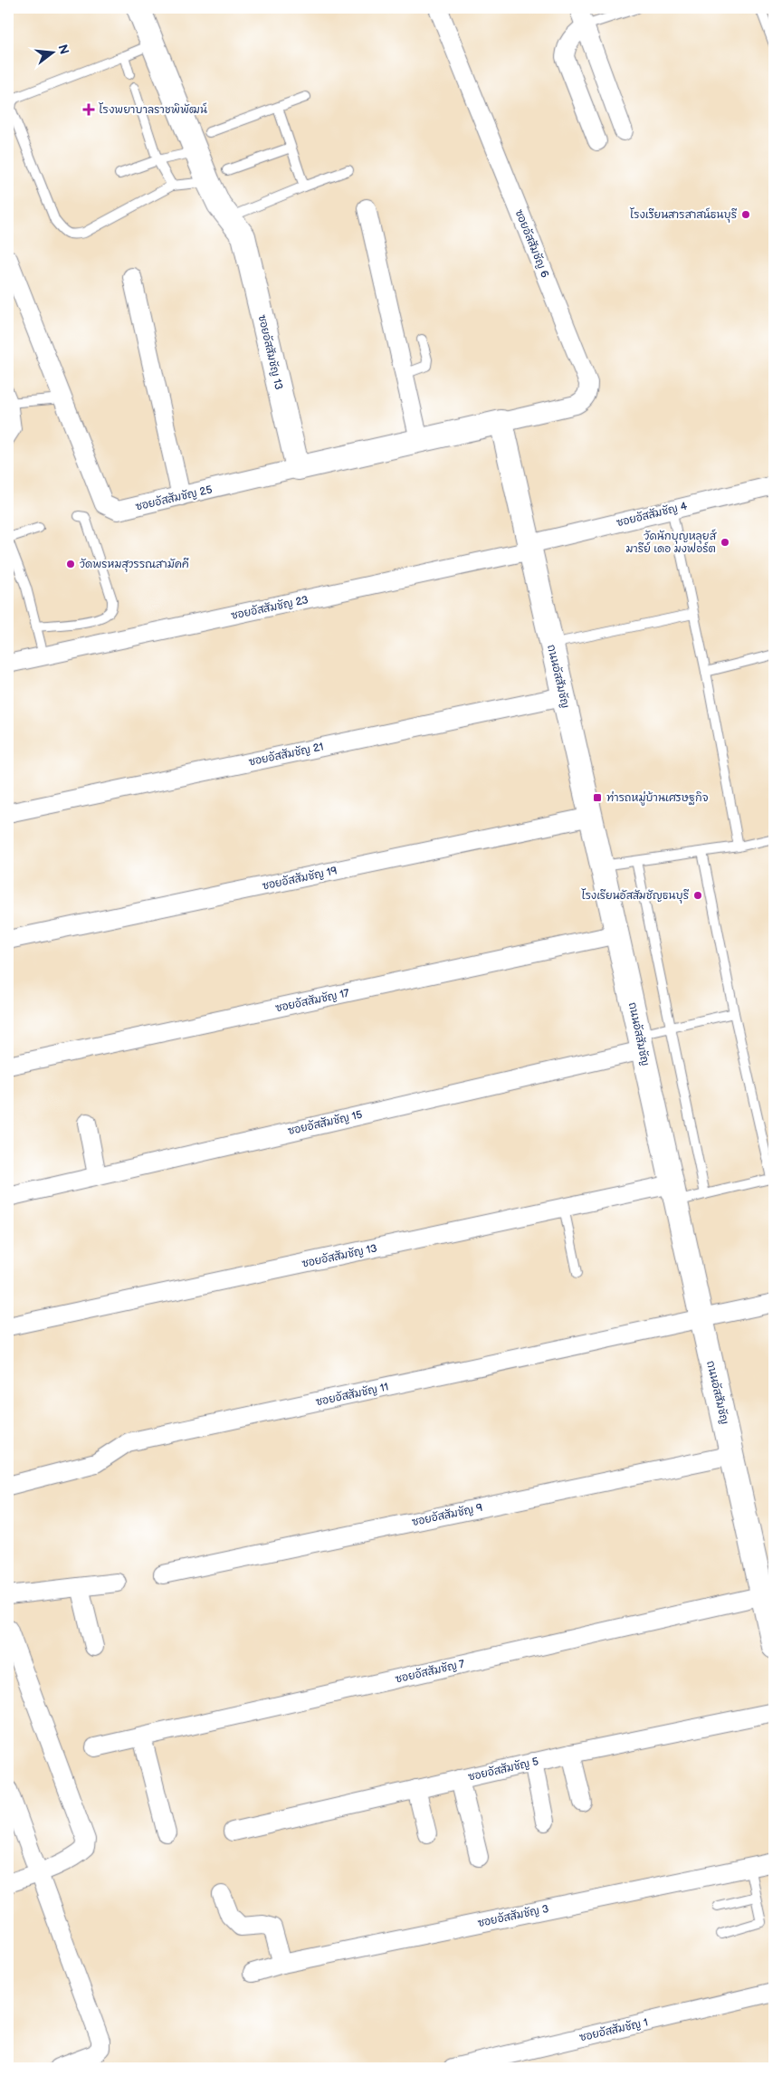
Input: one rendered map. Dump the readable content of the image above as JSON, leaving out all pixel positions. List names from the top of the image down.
{
  "streets": {
    "street": [
      "ซอยอัสสัมชัญ 6",
      "ซอยอัสสัมชัญ 13",
      "ซอยอัสสัมชัญ 25",
      "ซอยอัสสัมชัญ 4",
      "ซอยอัสสัมชัญ 23",
      "ถนนอัสสัมชัญ",
      "ซอยอัสสัมชัญ 21",
      "ซอยอัสสัมชัญ 19",
      "ซอยอัสสัมชัญ 17",
      "ซอยอัสสัมชัญ 15",
      "ซอยอัสสัมชัญ 11",
      "ซอยอัสสัมชัญ 9",
      "ซอยอัสสัมชัญ 7",
      "ซอยอัสสัมชัญ 5",
      "ซอยอัสสัมชัญ 3",
      "ซอยอัสสัมชัญ 1"
    ]
  },
  "crossings": [
    ["ซอยอัสสัมชัญ 6", "ซอยอัสสัมชัญ 25"],
    ["ซอยอัสสัมชัญ 6", "ถนนอัสสัมชัญ"],
    ["ซอยอัสสัมชัญ 13", "ซอยอัสสัมชัญ 25"],
    ["ซอยอัสสัมชัญ 13", "ถนนอัสสัมชัญ"],
    ["ซอยอัสสัมชัญ 25", "ถนนอัสสัมชัญ"],
    ["ซอยอัสสัมชัญ 4", "ซอยอัสสัมชัญ 23"],
    ["ซอยอัสสัมชัญ 4", "ถนนอัสสัมชัญ"],
    ["ซอยอัสสัมชัญ 23", "ถนนอัสสัมชัญ"],
    ["ถนนอัสสัมชัญ", "ซอยอัสสัมชัญ 21"],
    ["ถนนอัสสัมชัญ", "ซอยอัสสัมชัญ 19"],
    ["ถนนอัสสัมชัญ", "ซอยอัสสัมชัญ 17"],
    ["ถนนอัสสัมชัญ", "ซอยอัสสัมชัญ 15"],
    ["ถนนอัสสัมชัญ", "ซอยอัสสัมชัญ 11"],
    ["ถนนอัสสัมชัญ", "ซอยอัสสัมชัญ 9"],
    ["ถนนอัสสัมชัญ", "ซอยอัสสัมชัญ 7"]
  ],
  "places": {
    "health": ["โรงพยาบาลราชพิพัฒน์"],
    "other": [
      "โรงเรียนสารสาสน์ธนบุรี",
      "วัดนักบุญหลุยส์ มารีย์ เดอ มงฟอร์ต",
      "วัดพรหมสุวรรณสามัคคี",
      "โรงเรียนอัสสัมชัญธนบุรี"
    ],
    "transit": ["ท่ารถหมู่บ้านเศรษฐกิจ"]
  },
  "north": "right"
}
